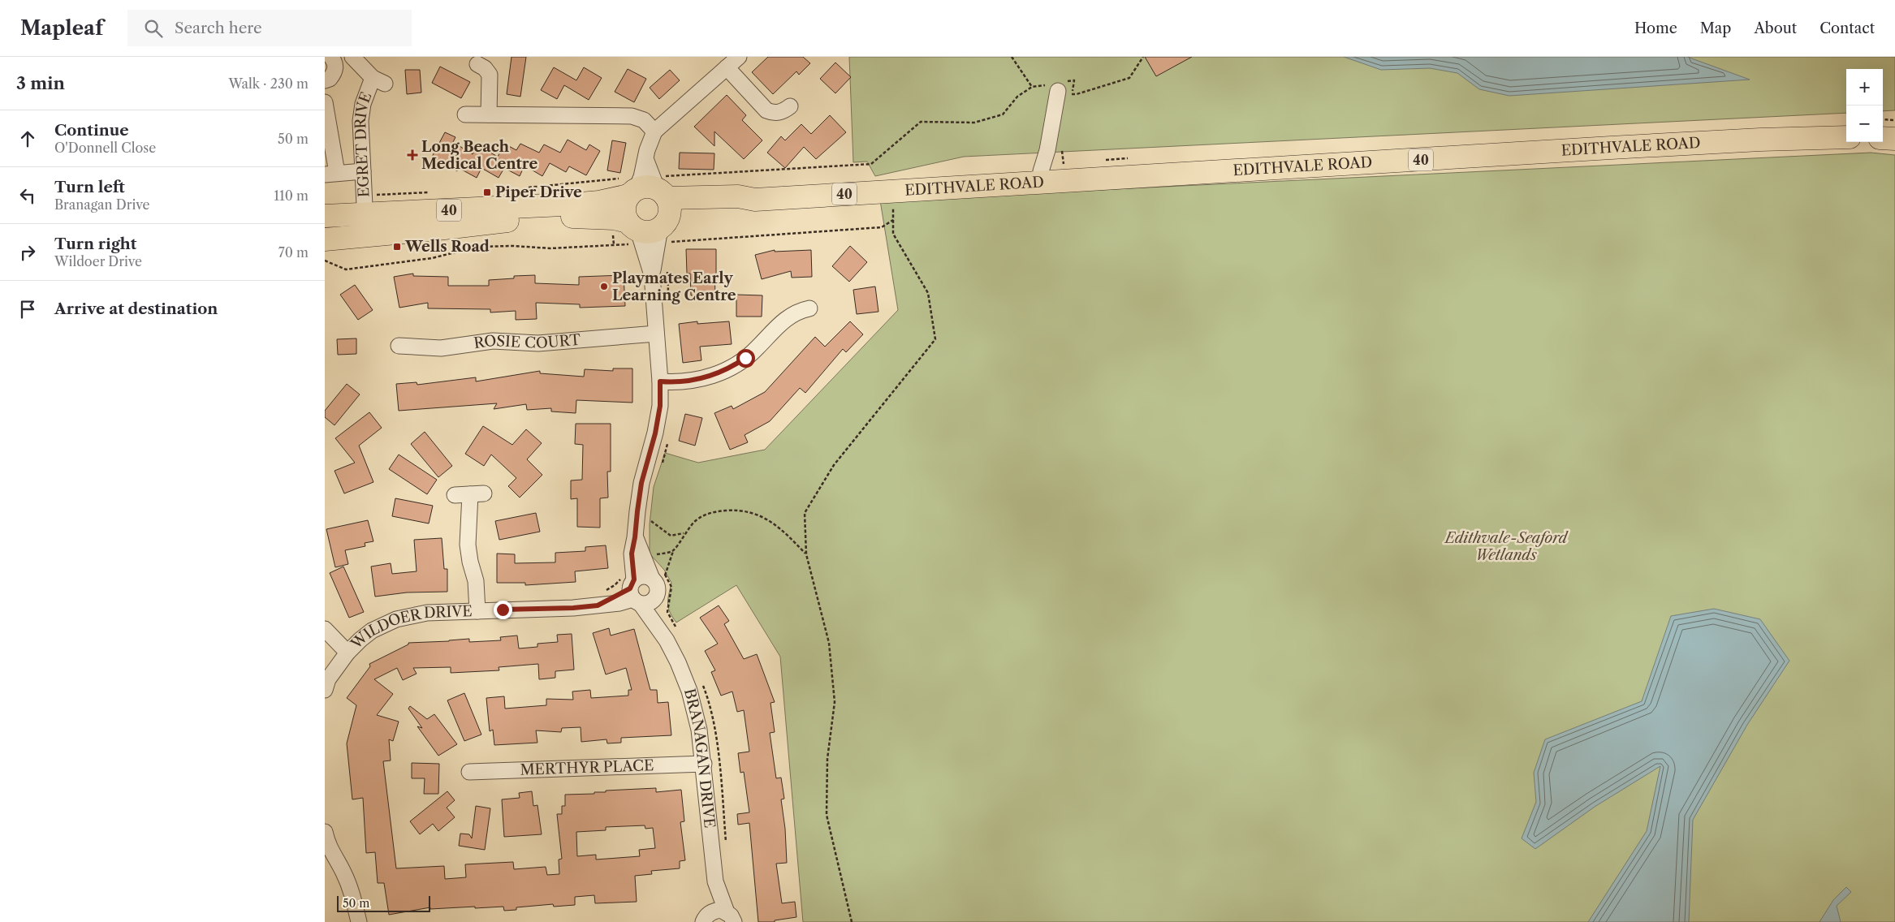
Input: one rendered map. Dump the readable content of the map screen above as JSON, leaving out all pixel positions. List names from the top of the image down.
{
  "streets": {
    "highway": ["EDITHVALE ROAD", "40"],
    "street": [
      "EGRET DRIVE",
      "ROSIE COURT",
      "WILDOER DRIVE",
      "BRANAGAN DRIVE",
      "MERTHYR PLACE"
    ]
  },
  "crossings": [
    ["EGRET DRIVE", "EDITHVALE ROAD"],
    ["EDITHVALE ROAD", "BRANAGAN DRIVE"],
    ["ROSIE COURT", "BRANAGAN DRIVE"],
    ["WILDOER DRIVE", "BRANAGAN DRIVE"],
    ["BRANAGAN DRIVE", "MERTHYR PLACE"]
  ],
  "parks": ["Edithvale-Seaford Wetlands"],
  "places": {
    "health": ["Long Beach Medical Centre"],
    "transit": ["Piper Drive", "Wells Road"],
    "other": ["Playmates Early Learning Centre"]
  },
  "scale_bar": "50 m",
  "page": {
    "header": "Mapleaf",
    "search": "Search here",
    "nav": [
      "Home",
      "Map",
      "About",
      "Contact"
    ],
    "heading": ["3 min", "Walk · 230 m"],
    "map_buttons": ["+", "−"],
    "list": [
      ["Continue", "O'Donnell Close", "50 m"],
      ["Turn left", "Branagan Drive", "110 m"],
      ["Turn right", "Wildoer Drive", "70 m"],
      "Arrive at destination"
    ],
    "scale": "50 m"
  }
}
